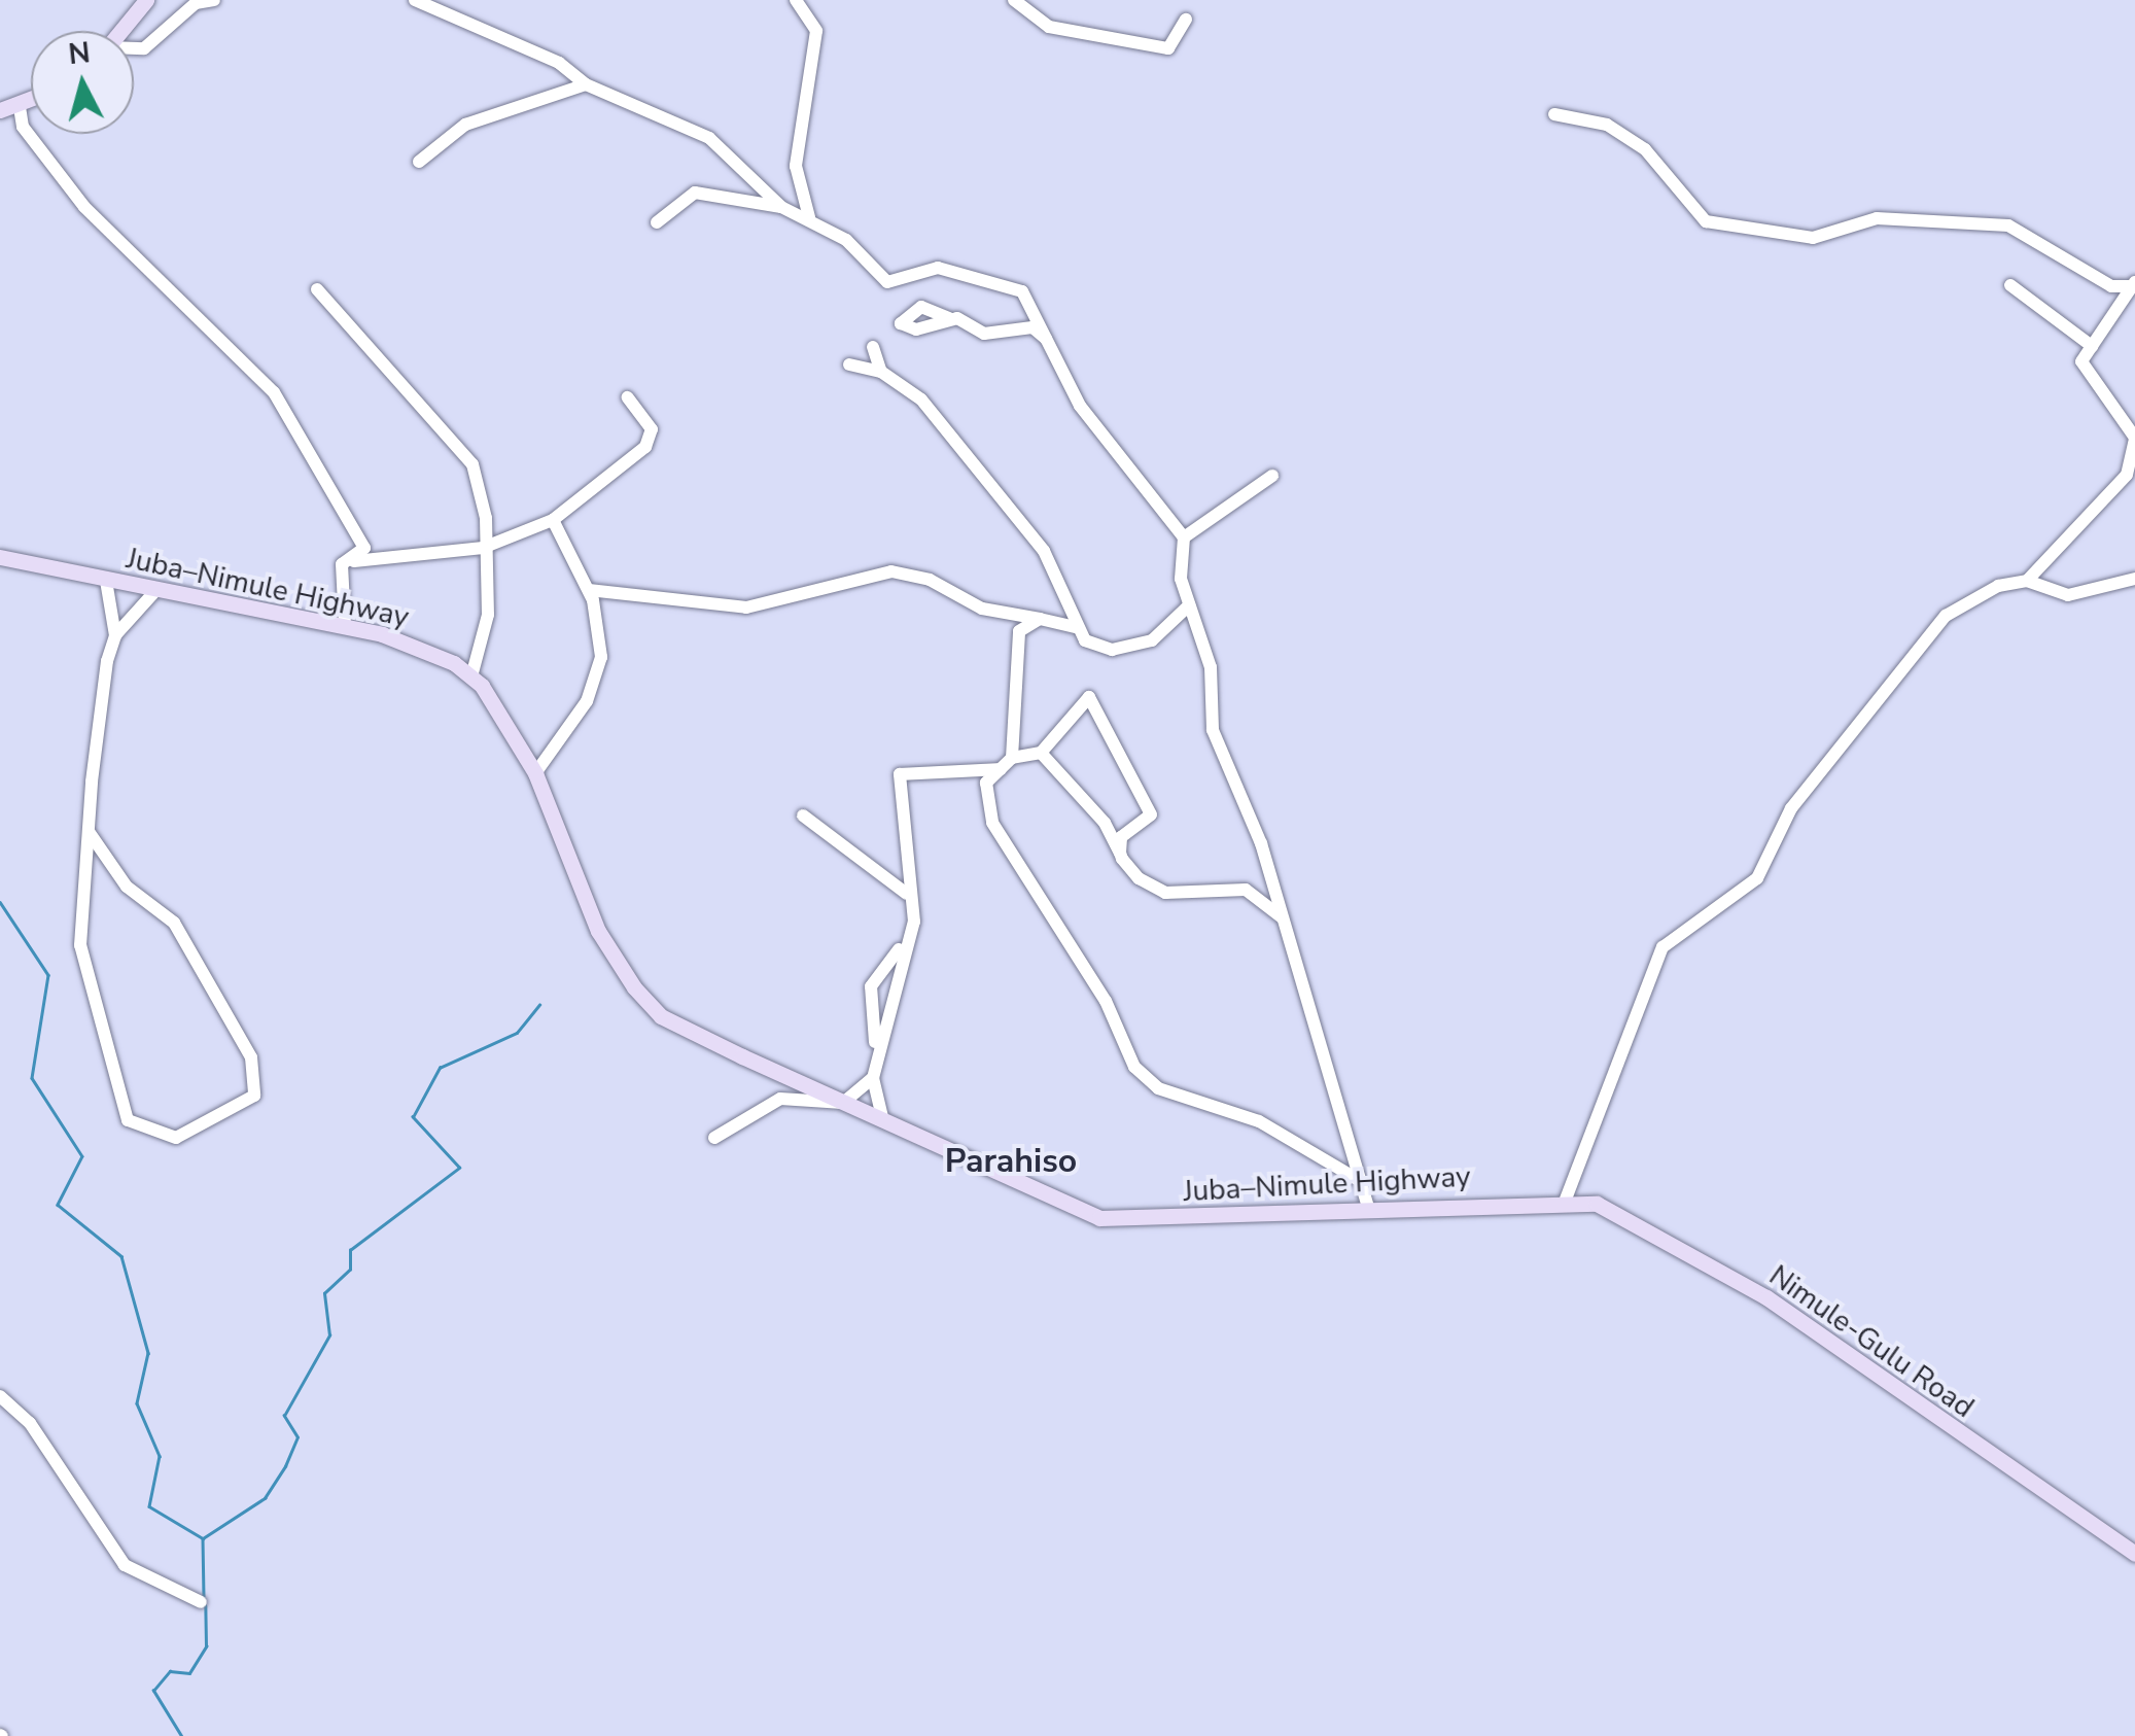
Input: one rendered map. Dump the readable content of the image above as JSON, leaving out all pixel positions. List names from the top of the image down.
{
  "streets": {
    "main road": ["Juba–Nimule Highway", "Nimule-Gulu Road"]
  },
  "crossings": [
    ["Juba–Nimule Highway", "Nimule-Gulu Road"]
  ],
  "districts": ["Parahiso"],
  "north": "top"
}
